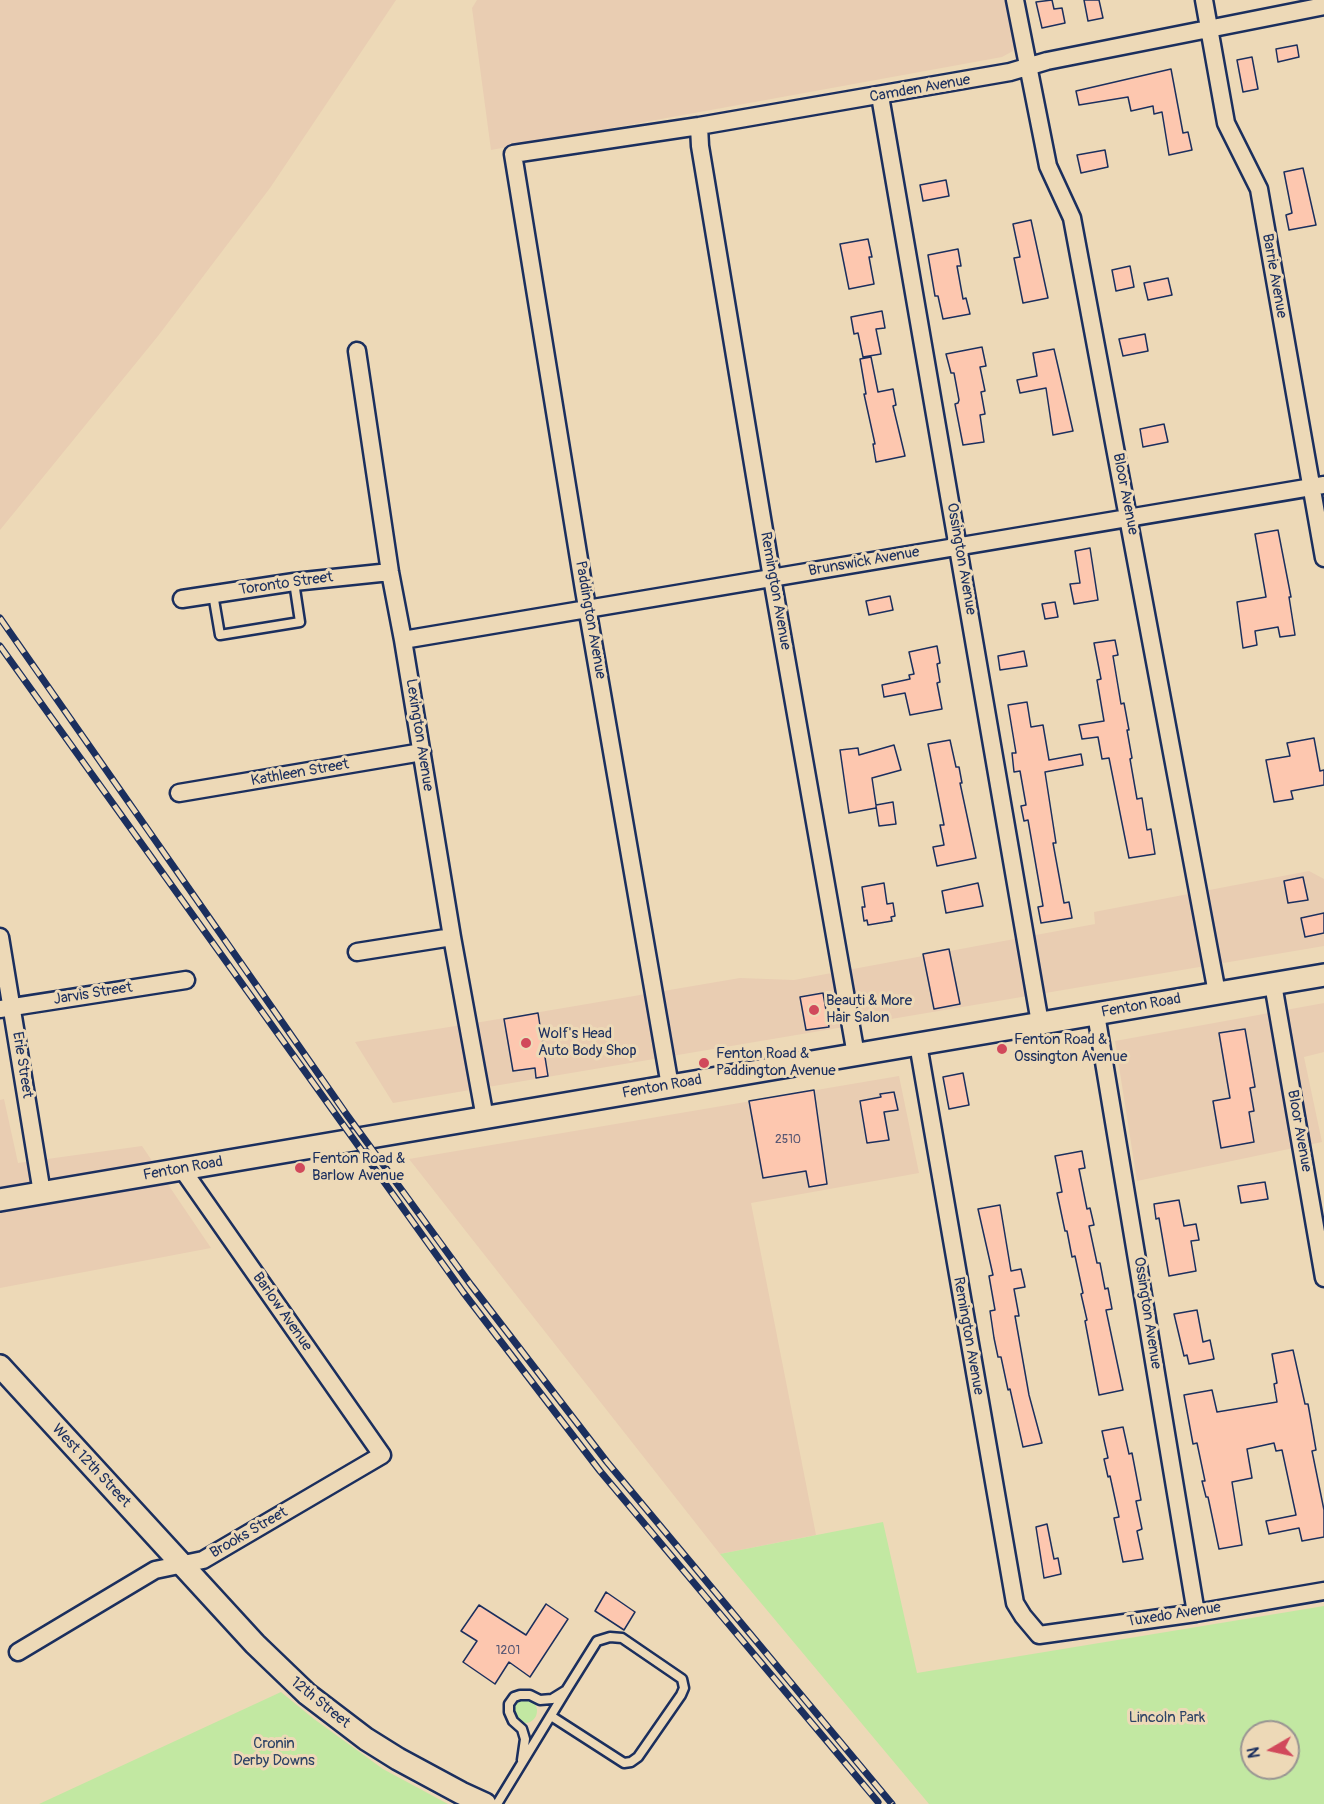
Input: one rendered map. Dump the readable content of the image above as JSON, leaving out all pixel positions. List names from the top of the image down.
{
  "streets": {
    "street": [
      "Camden Avenue",
      "Barrie Avenue",
      "Bloor Avenue",
      "Ossington Avenue",
      "Brunswick Avenue",
      "Toronto Street",
      "Remington Avenue",
      "Paddington Avenue",
      "Lexington Avenue",
      "Kathleen Street",
      "Jarvis Street",
      "Fenton Road",
      "Erie Street",
      "Barlow Avenue",
      "West 12th Street",
      "Brooks Street",
      "Tuxedo Avenue",
      "12th Street"
    ]
  },
  "crossings": [
    ["Camden Avenue", "Barrie Avenue"],
    ["Camden Avenue", "Bloor Avenue"],
    ["Camden Avenue", "Ossington Avenue"],
    ["Camden Avenue", "Remington Avenue"],
    ["Camden Avenue", "Paddington Avenue"],
    ["Barrie Avenue", "Brunswick Avenue"],
    ["Bloor Avenue", "Brunswick Avenue"],
    ["Bloor Avenue", "Fenton Road"],
    ["Ossington Avenue", "Brunswick Avenue"],
    ["Ossington Avenue", "Fenton Road"],
    ["Ossington Avenue", "Tuxedo Avenue"],
    ["Brunswick Avenue", "Remington Avenue"],
    ["Brunswick Avenue", "Paddington Avenue"],
    ["Brunswick Avenue", "Lexington Avenue"],
    ["Toronto Street", "Lexington Avenue"],
    ["Remington Avenue", "Fenton Road"],
    ["Remington Avenue", "Tuxedo Avenue"],
    ["Paddington Avenue", "Fenton Road"],
    ["Lexington Avenue", "Kathleen Street"],
    ["Lexington Avenue", "Fenton Road"],
    ["Jarvis Street", "Erie Street"],
    ["Fenton Road", "Erie Street"],
    ["Fenton Road", "Barlow Avenue"],
    ["Barlow Avenue", "Brooks Street"],
    ["West 12th Street", "Brooks Street"],
    ["West 12th Street", "12th Street"],
    ["Brooks Street", "12th Street"]
  ],
  "parks": ["Lincoln Park", "Cronin Derby Downs"],
  "places": [
    "Beauti & More Hair Salon",
    "Wolf's Head Auto Body Shop",
    "Fenton Road & Ossington Avenue",
    "Fenton Road & Paddington Avenue",
    "Fenton Road & Barlow Avenue"
  ],
  "house_numbers": ["2510", "1201"],
  "north": "left"
}
